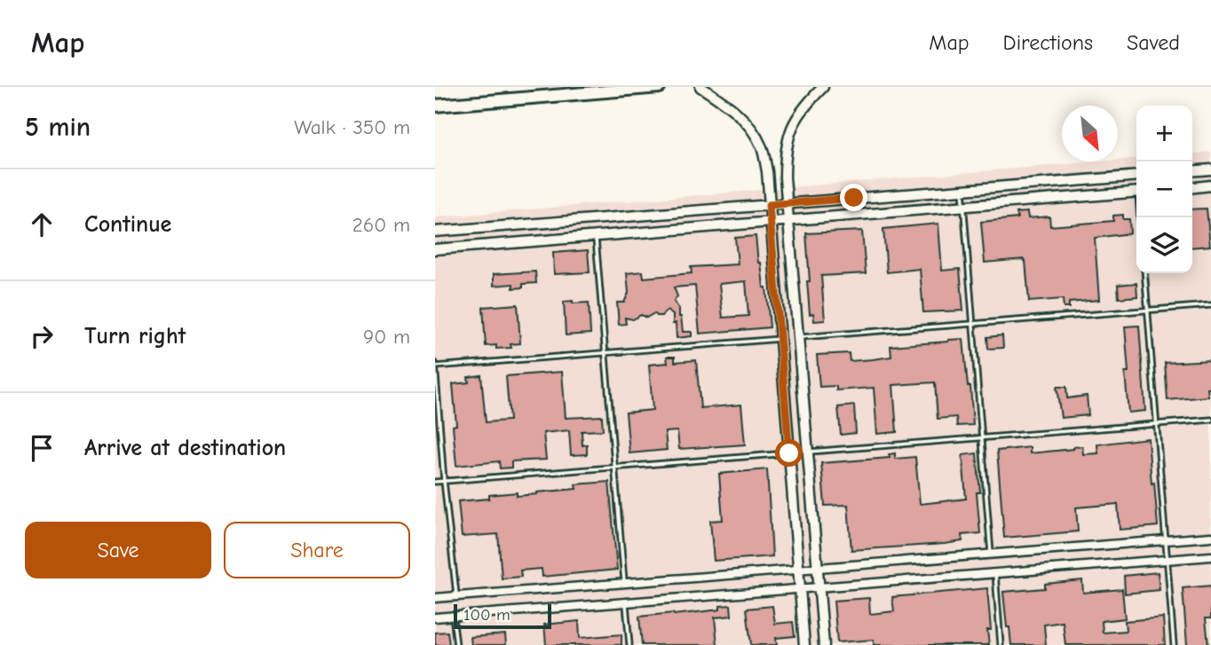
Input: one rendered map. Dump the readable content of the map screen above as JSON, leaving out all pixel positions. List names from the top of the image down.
{
  "scale_bar": "100 m",
  "north": "bottom right",
  "page": {
    "header": "Map",
    "nav": ["Map", "Directions", "Saved"],
    "heading": ["5 min", "Walk · 350 m"],
    "map_buttons": ["+", "−"],
    "list": [
      ["Continue", "260 m"],
      ["Turn right", "90 m"],
      "Arrive at destination"
    ],
    "buttons": ["Save", "Share"],
    "scale": "100 m"
  }
}
